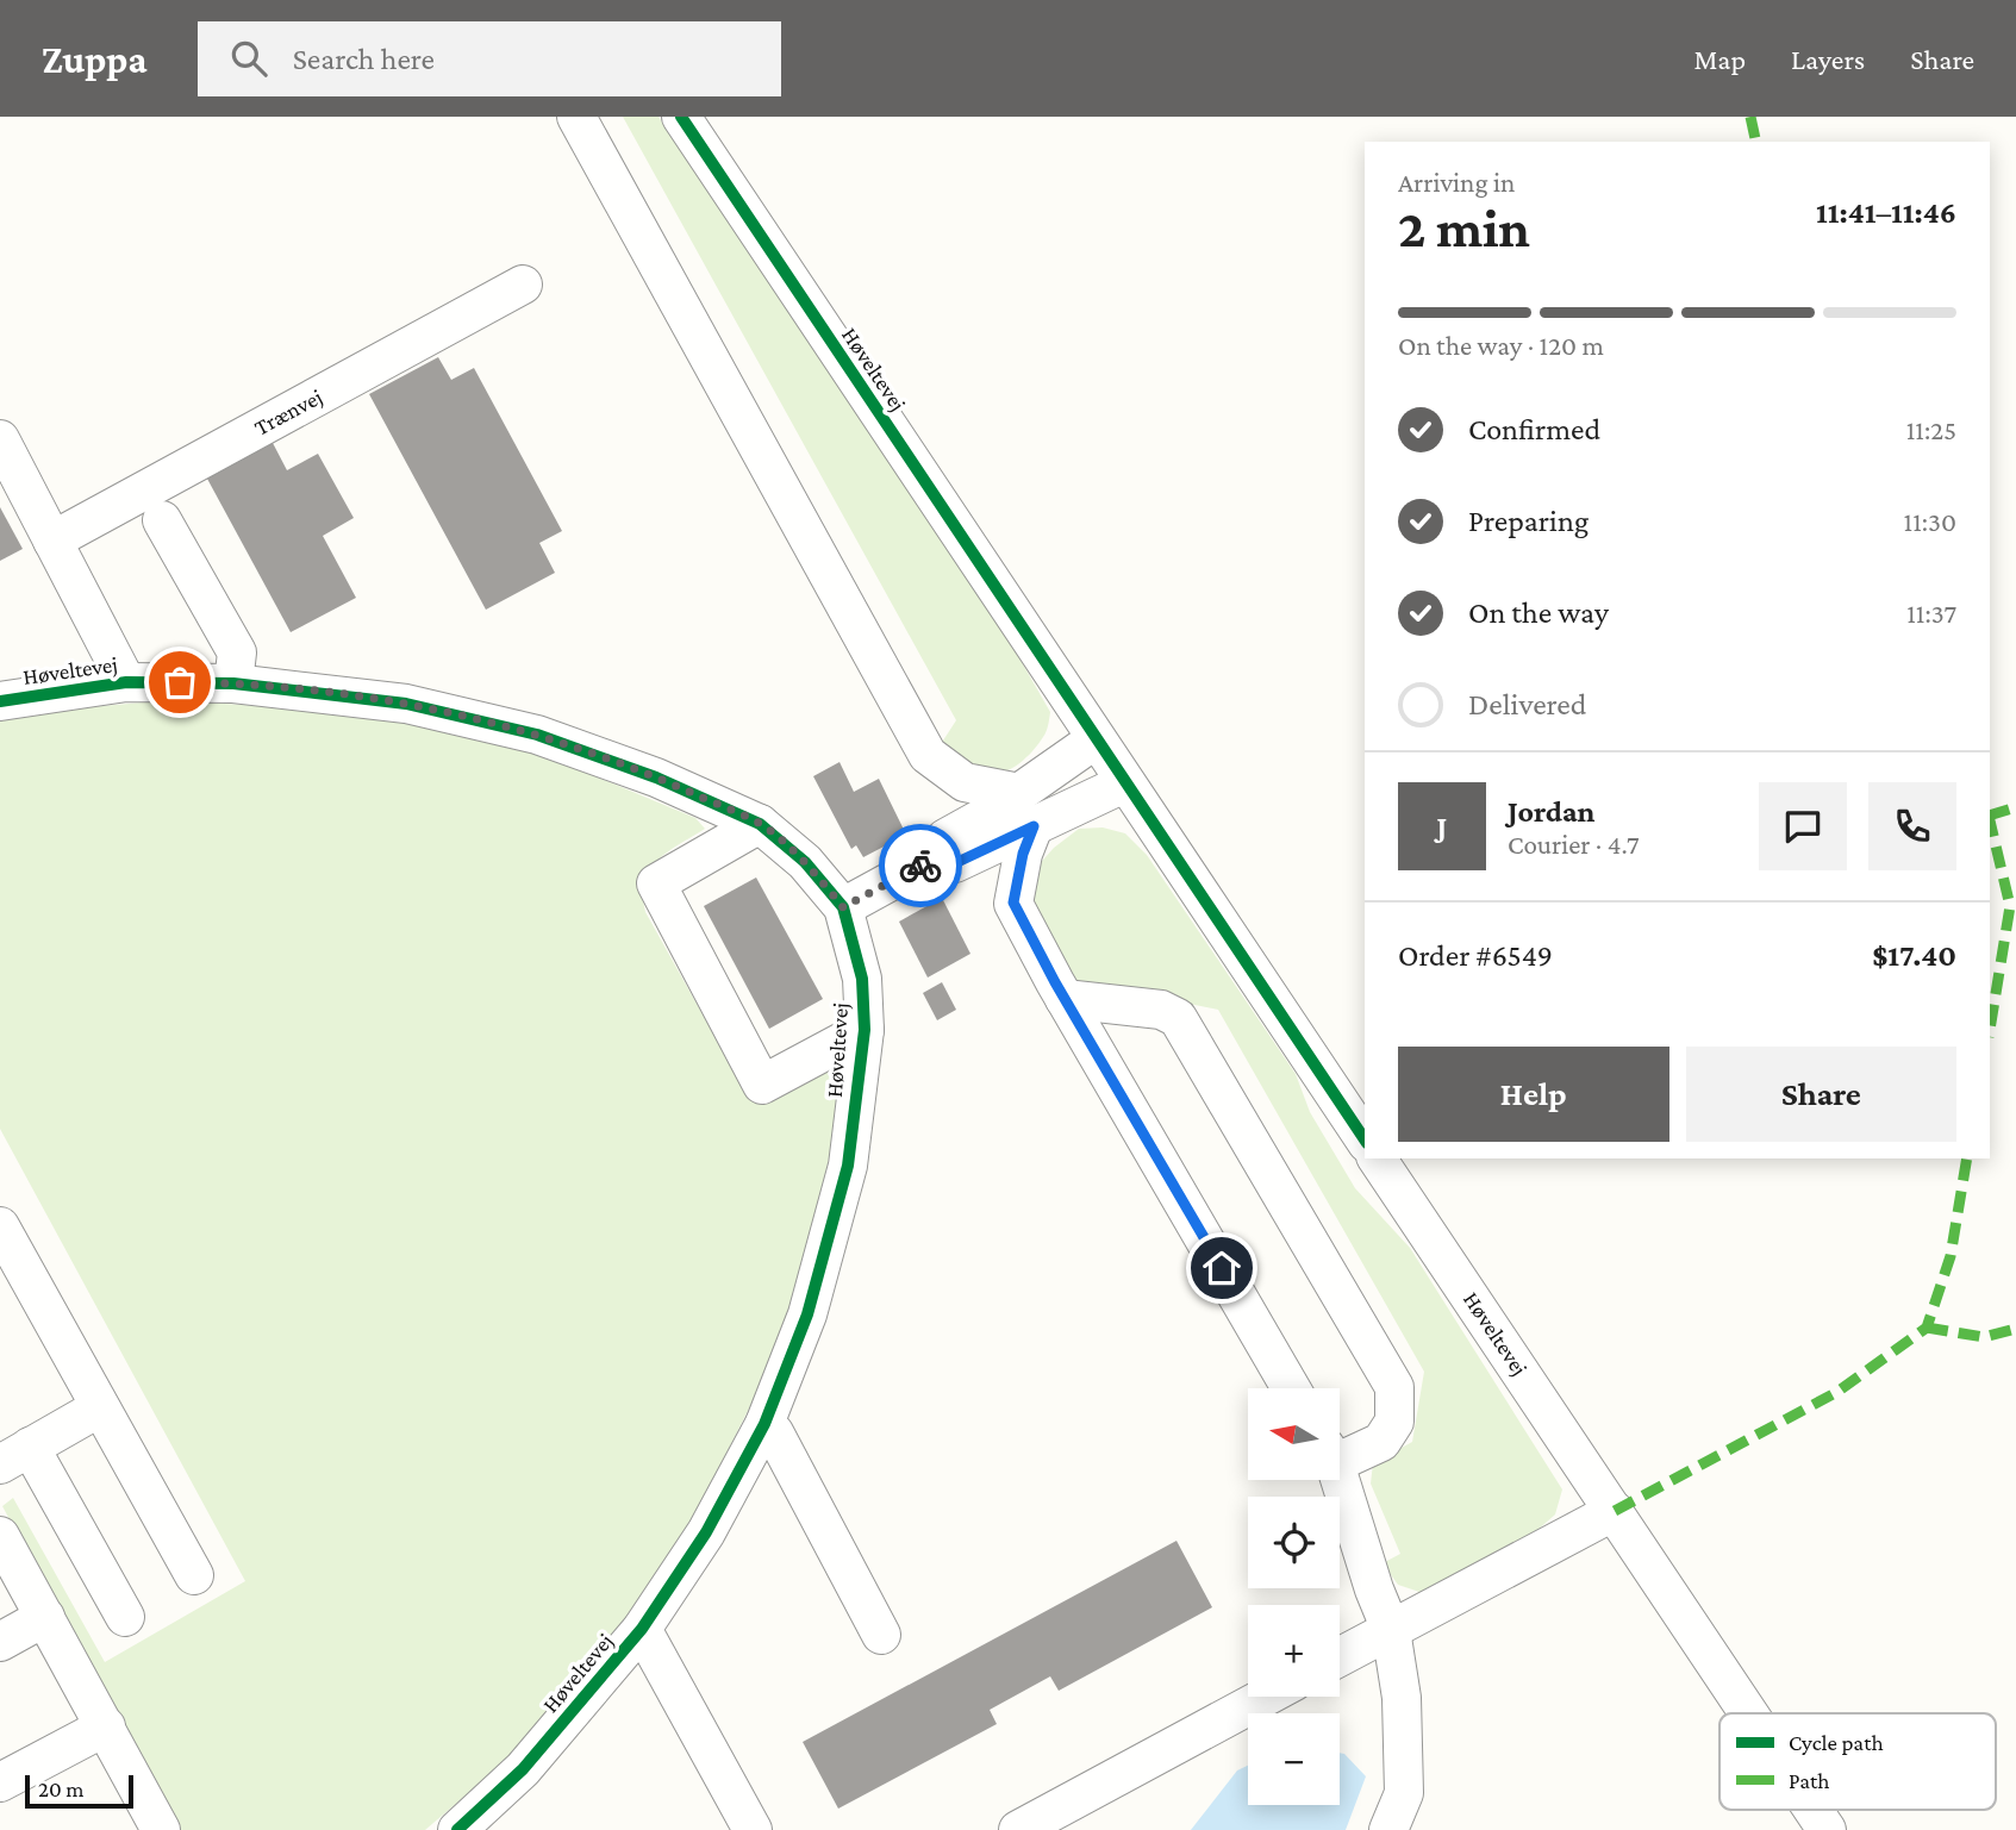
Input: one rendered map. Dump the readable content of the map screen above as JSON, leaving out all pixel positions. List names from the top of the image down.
{
  "streets": {
    "street": ["Høveltevej", "Trænvej"]
  },
  "legend": ["Cycle path", "Path"],
  "scale_bar": "20 m",
  "north": "left",
  "page": {
    "header": "Zuppa",
    "search": "Search here",
    "nav": ["Map", "Layers", "Share"],
    "heading": ["2 min", "Arriving in", "11:41–11:46"],
    "panel": [
      "Jordan",
      "Courier · 4.7",
      "Order #6549",
      "$17.40"
    ],
    "bar": "On the way · 120 m",
    "list": [
      ["Confirmed", "11:25"],
      ["Preparing", "11:30"],
      ["On the way", "11:37"],
      "Delivered"
    ],
    "round": "J",
    "buttons": ["Help", "Share"],
    "map_buttons": ["+", "−"],
    "scale": "20 m"
  }
}
